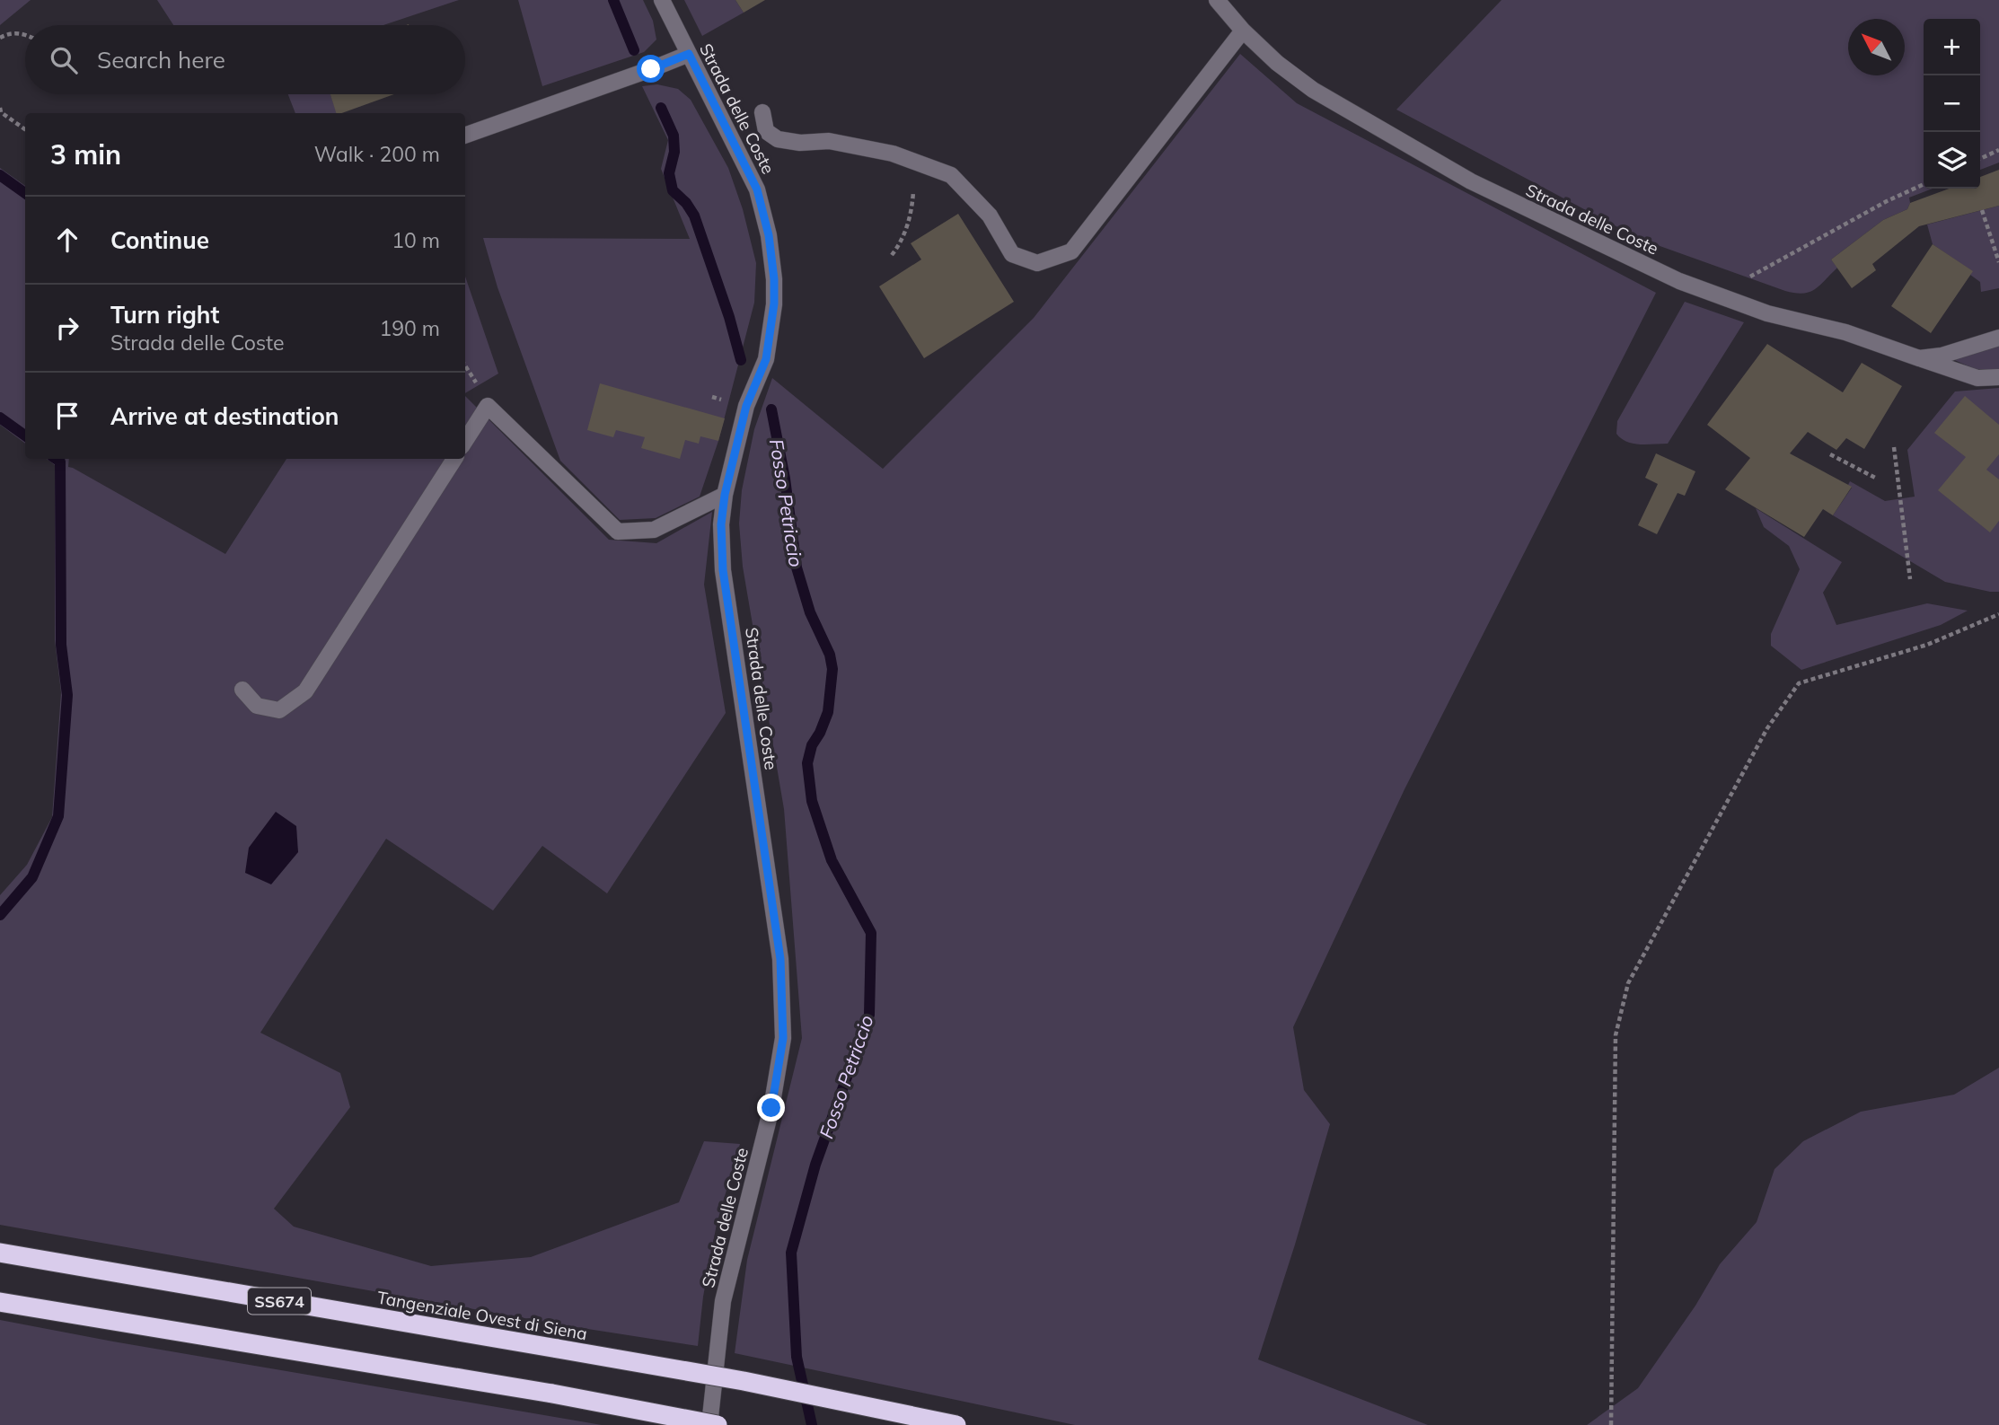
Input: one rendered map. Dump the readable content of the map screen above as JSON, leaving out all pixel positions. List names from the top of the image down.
{
  "streets": {
    "highway": ["SS674", "Tangenziale Ovest di Siena"],
    "street": ["Strada delle Coste"]
  },
  "water": ["Fosso Petriccio"],
  "north": "top left",
  "page": {
    "map_buttons": ["+", "−"],
    "search": "Search here",
    "heading": ["3 min", "Walk · 200 m"],
    "list": [
      ["Continue", "10 m"],
      ["Turn right", "Strada delle Coste", "190 m"],
      "Arrive at destination"
    ]
  }
}
